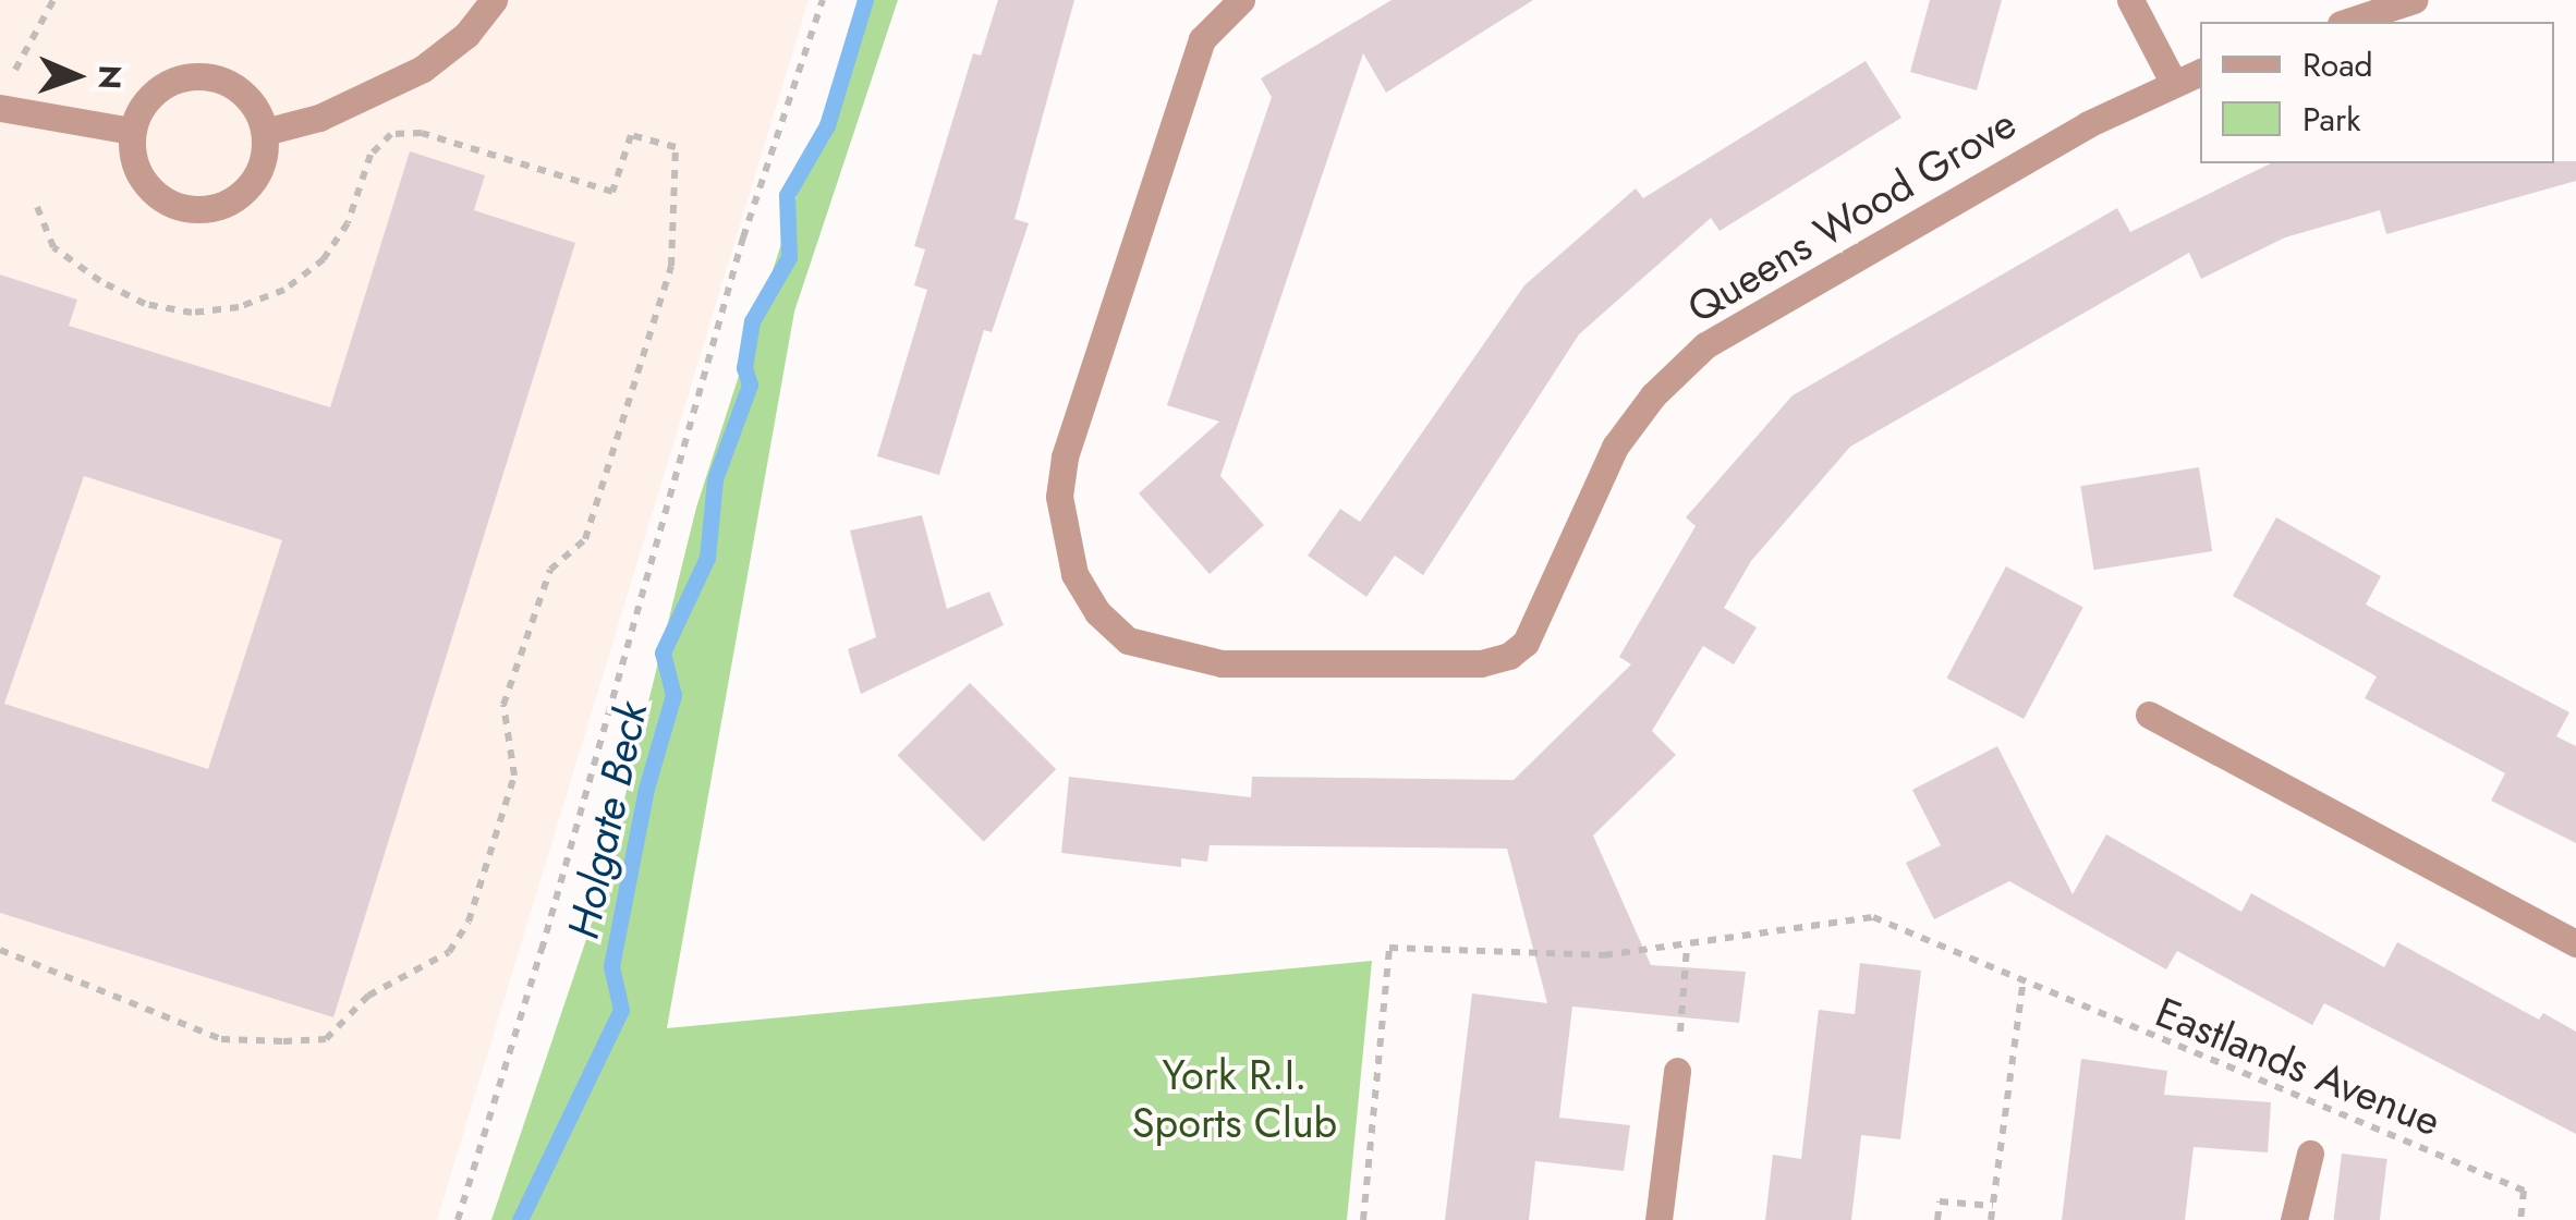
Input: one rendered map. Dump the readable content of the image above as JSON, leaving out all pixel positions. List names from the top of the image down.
{
  "streets": {
    "street": ["Queens Wood Grove"],
    "path": ["Eastlands Avenue"]
  },
  "water": ["Holgate Beck"],
  "parks": ["York R.I. Sports Club"],
  "legend": ["Road", "Park"],
  "north": "right"
}
